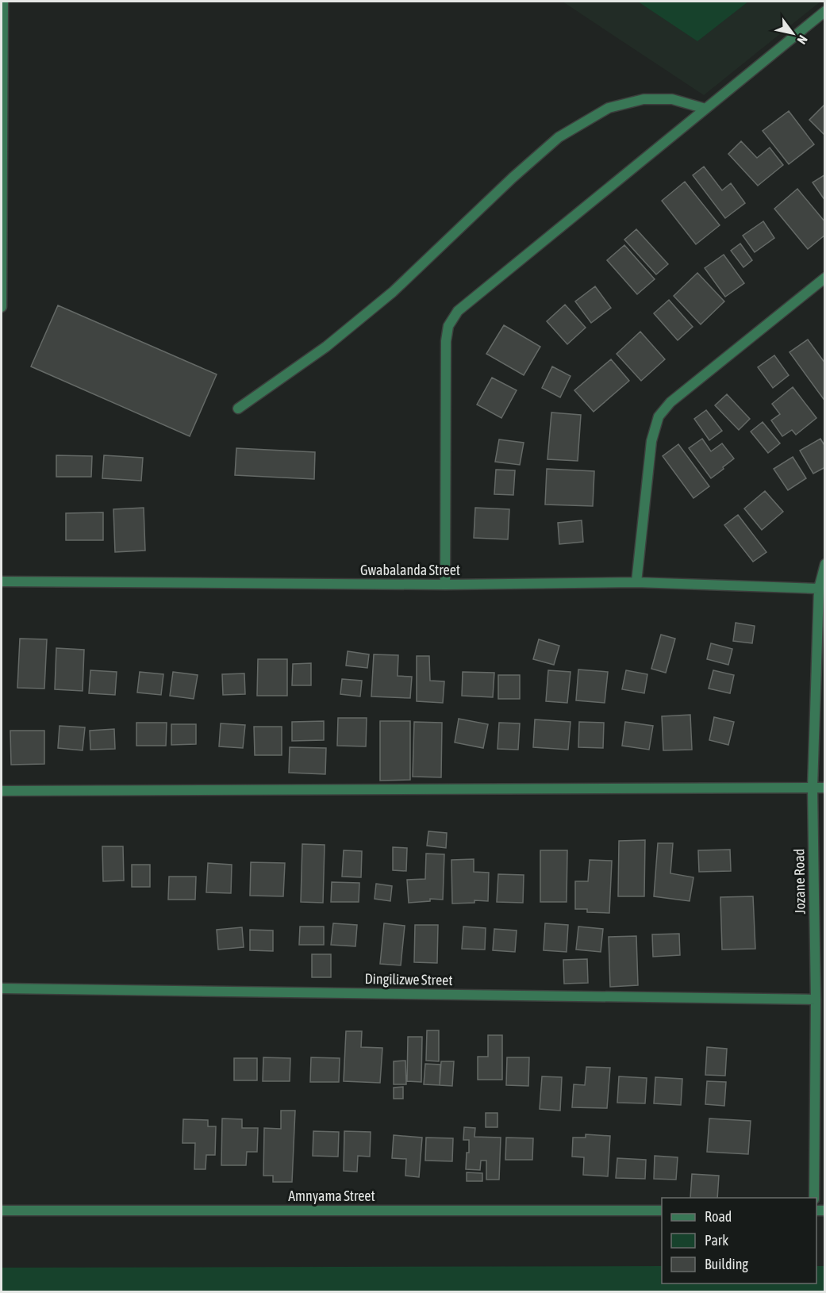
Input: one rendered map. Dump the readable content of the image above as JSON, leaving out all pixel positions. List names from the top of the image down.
{
  "streets": {
    "street": [
      "Gwabalanda Street",
      "Jozane Road",
      "Dingilizwe Street",
      "Amnyama Street"
    ]
  },
  "crossings": [
    ["Gwabalanda Street", "Jozane Road"],
    ["Jozane Road", "Dingilizwe Street"]
  ],
  "legend": ["Road", "Park", "Building"],
  "north": "bottom right"
}
